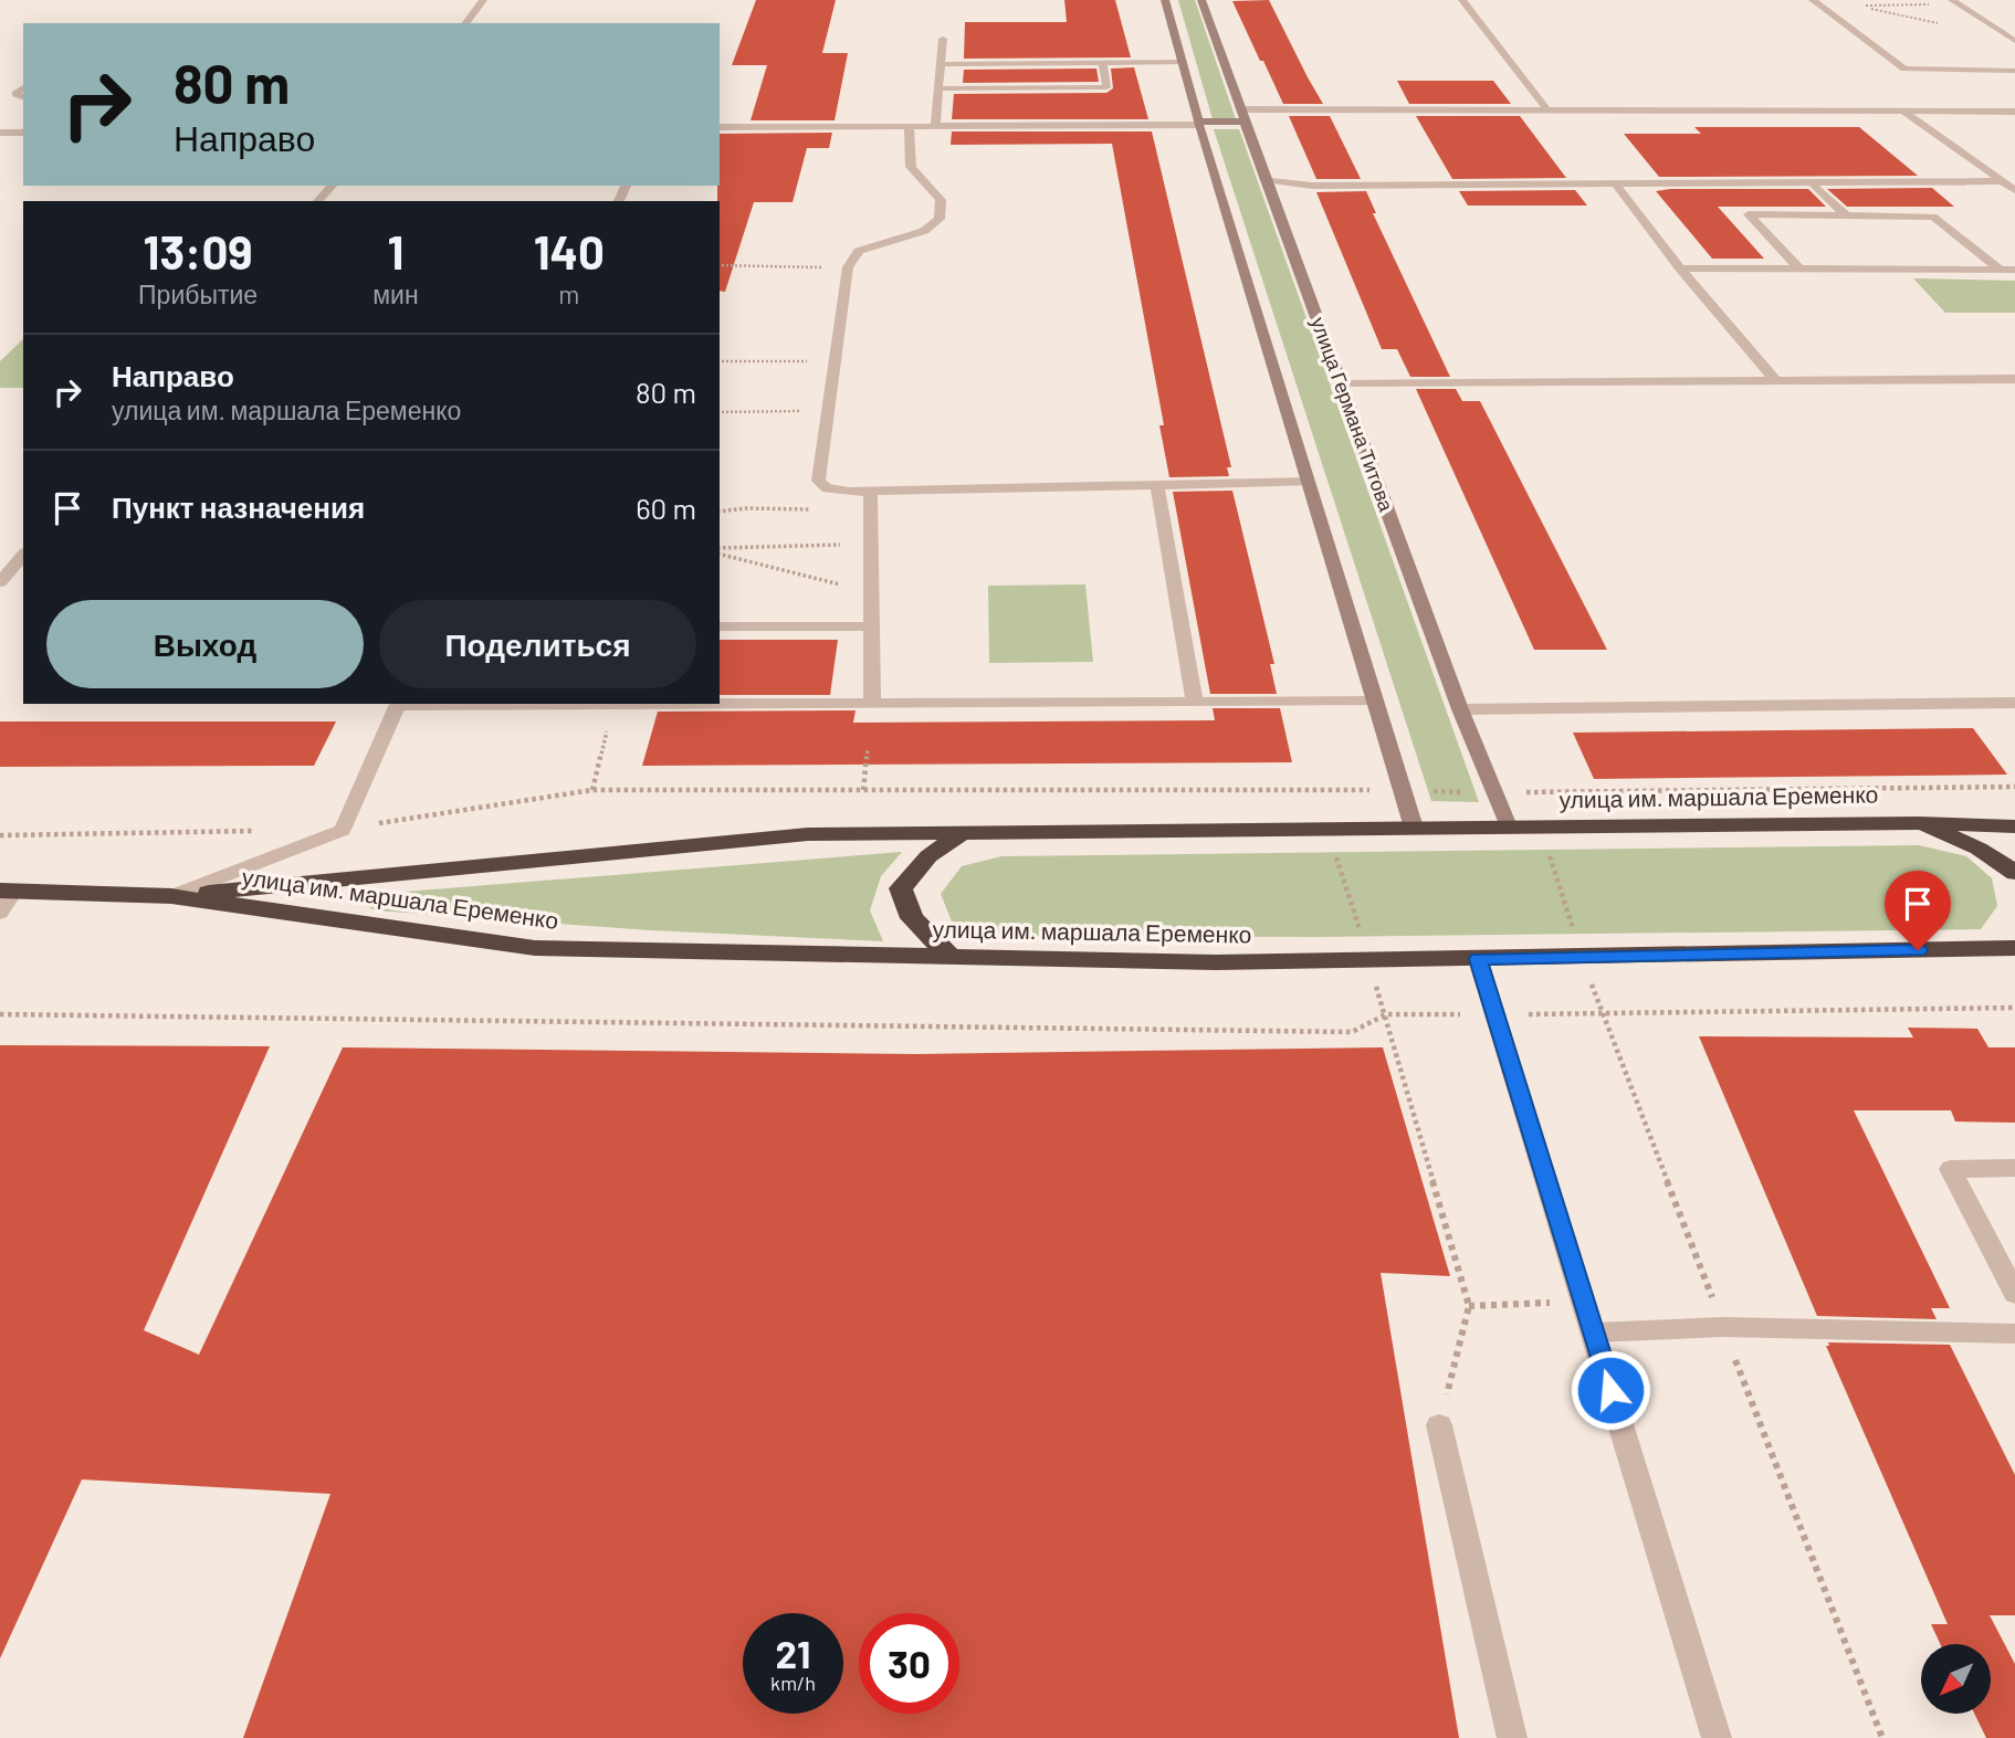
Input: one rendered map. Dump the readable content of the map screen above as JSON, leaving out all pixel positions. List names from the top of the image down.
{
  "streets": {
    "highway": ["улица им. маршала Еременко"],
    "street": ["улица Германа Титова"]
  },
  "crossings": [
    ["улица Германа Титова", "улица им. маршала Еременко"]
  ],
  "north": "bottom left",
  "page": {
    "turn": ["80 m", "Направо"],
    "eta": [
      "13:09",
      "Прибытие",
      "1",
      "мин",
      "140",
      "m"
    ],
    "list": [
      {
        "name": "Направо",
        "note": "улица им. маршала Еременко",
        "value": "80 m"
      },
      {
        "name": "Пункт назначения",
        "value": "60 m"
      }
    ],
    "buttons": ["Выход", "Поделиться"],
    "speed": "21 km/h",
    "limit": "30"
  }
}
